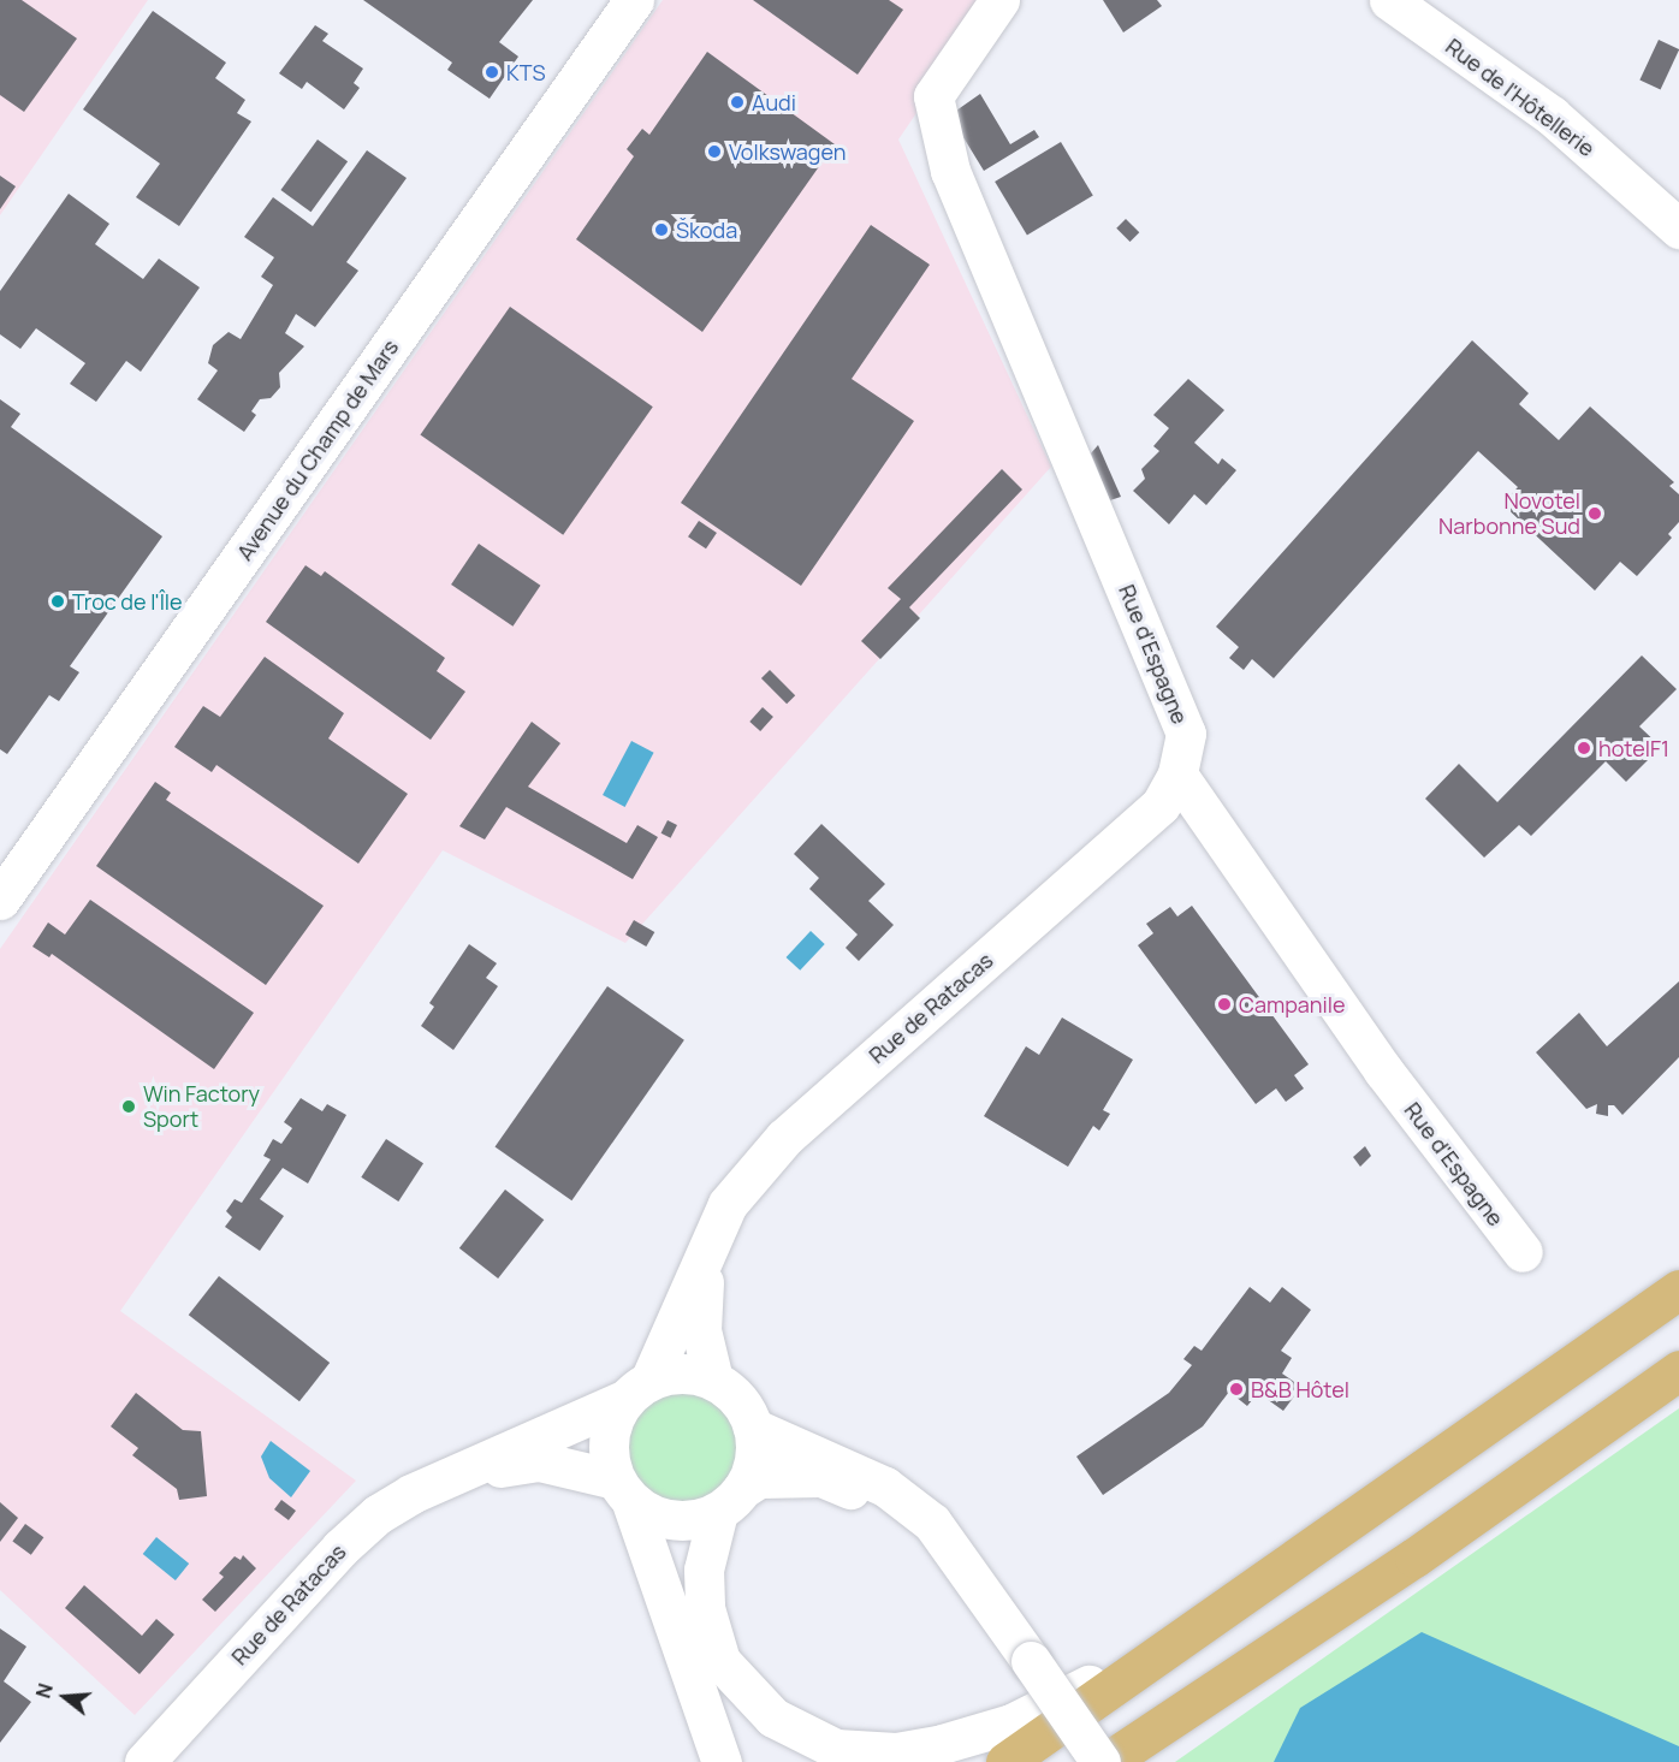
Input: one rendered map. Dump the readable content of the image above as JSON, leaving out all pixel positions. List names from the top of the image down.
{
  "streets": {
    "street": [
      "Rue de l'Hôtellerie",
      "Avenue du Champ de Mars",
      "Rue d'Espagne",
      "Rue de Ratacas"
    ]
  },
  "crossings": [
    ["Rue d'Espagne", "Rue de Ratacas"]
  ],
  "places": [
    "KTS",
    "Audi",
    "Volkswagen",
    "Škoda",
    "Novotel Narbonne Sud",
    "Troc de l'Île",
    "hotelF1",
    "Campanile",
    "Win Factory Sport",
    "B&B Hôtel"
  ],
  "north": "left"
}
